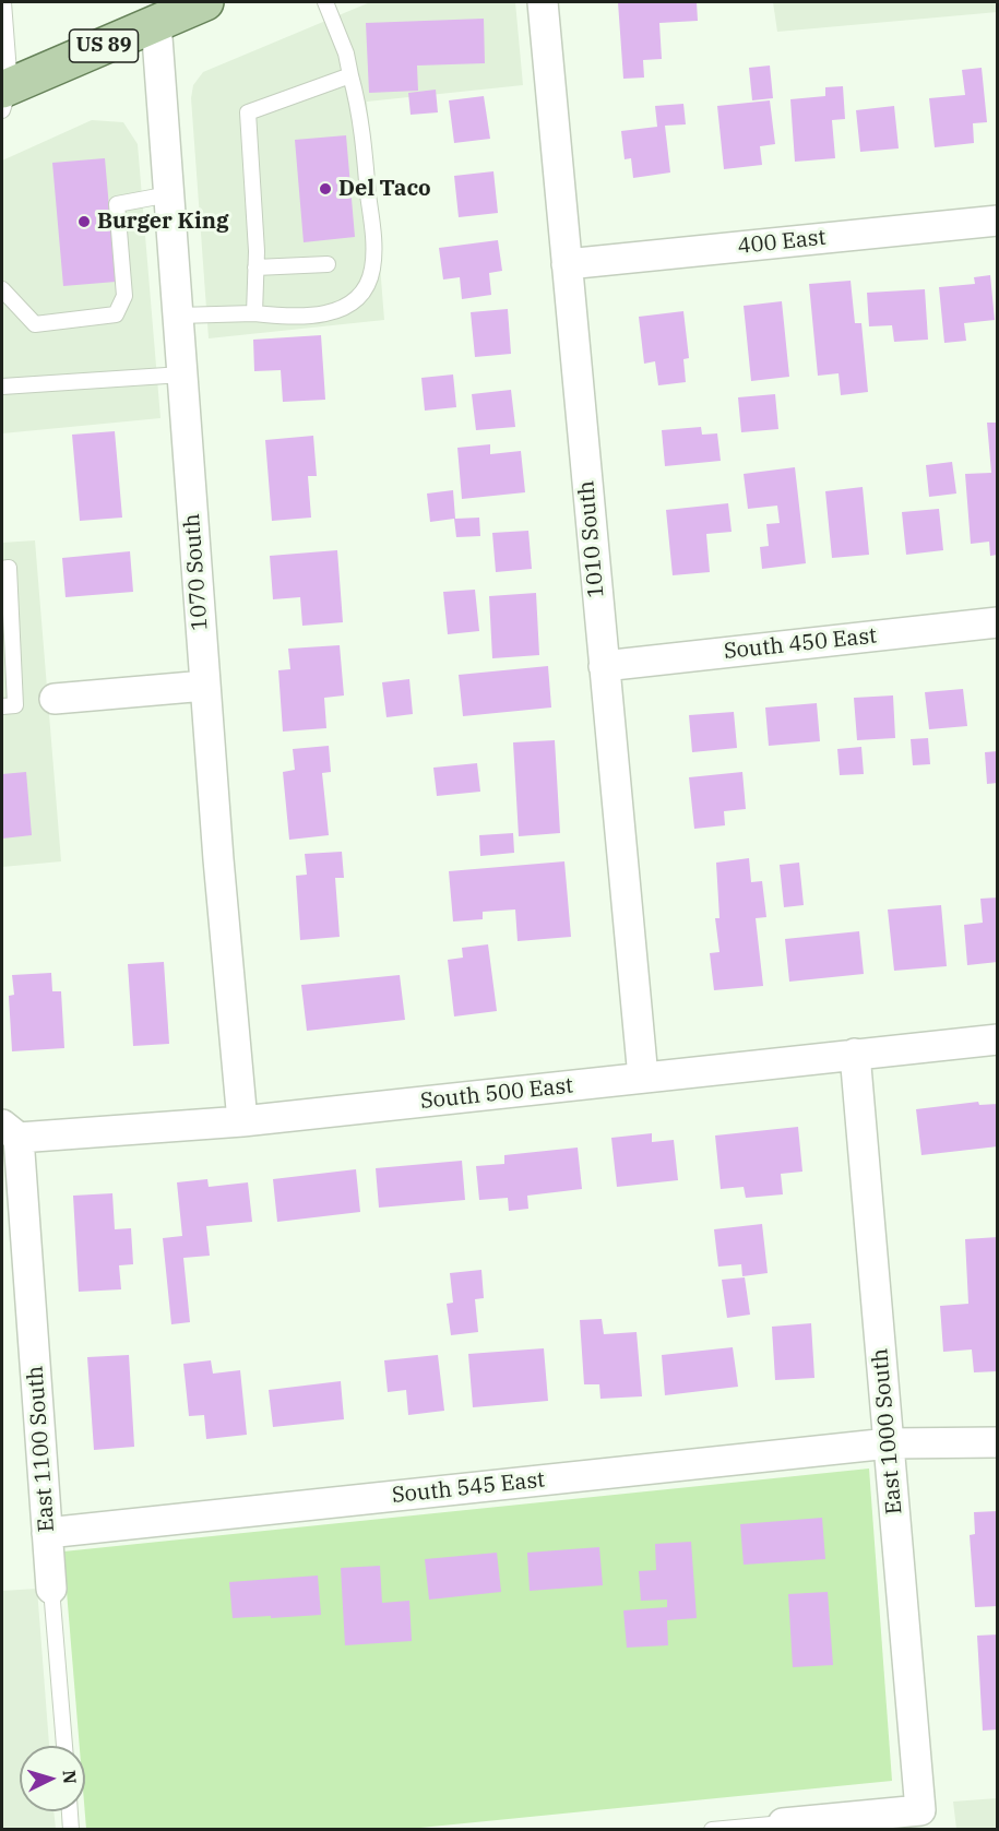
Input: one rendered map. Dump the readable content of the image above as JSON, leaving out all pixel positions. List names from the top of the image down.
{
  "streets": {
    "main road": ["US 89"],
    "street": [
      "400 East",
      "1010 South",
      "1070 South",
      "South 450 East",
      "South 500 East",
      "East 1000 South",
      "East 1100 South",
      "South 545 East"
    ]
  },
  "crossings": [
    ["US 89", "1070 South"],
    ["400 East", "1010 South"],
    ["1010 South", "South 450 East"],
    ["1010 South", "South 500 East"],
    ["1070 South", "South 500 East"],
    ["South 500 East", "East 1000 South"],
    ["South 500 East", "East 1100 South"],
    ["East 1000 South", "South 545 East"],
    ["East 1100 South", "South 545 East"]
  ],
  "places": ["Del Taco", "Burger King"],
  "north": "right"
}
